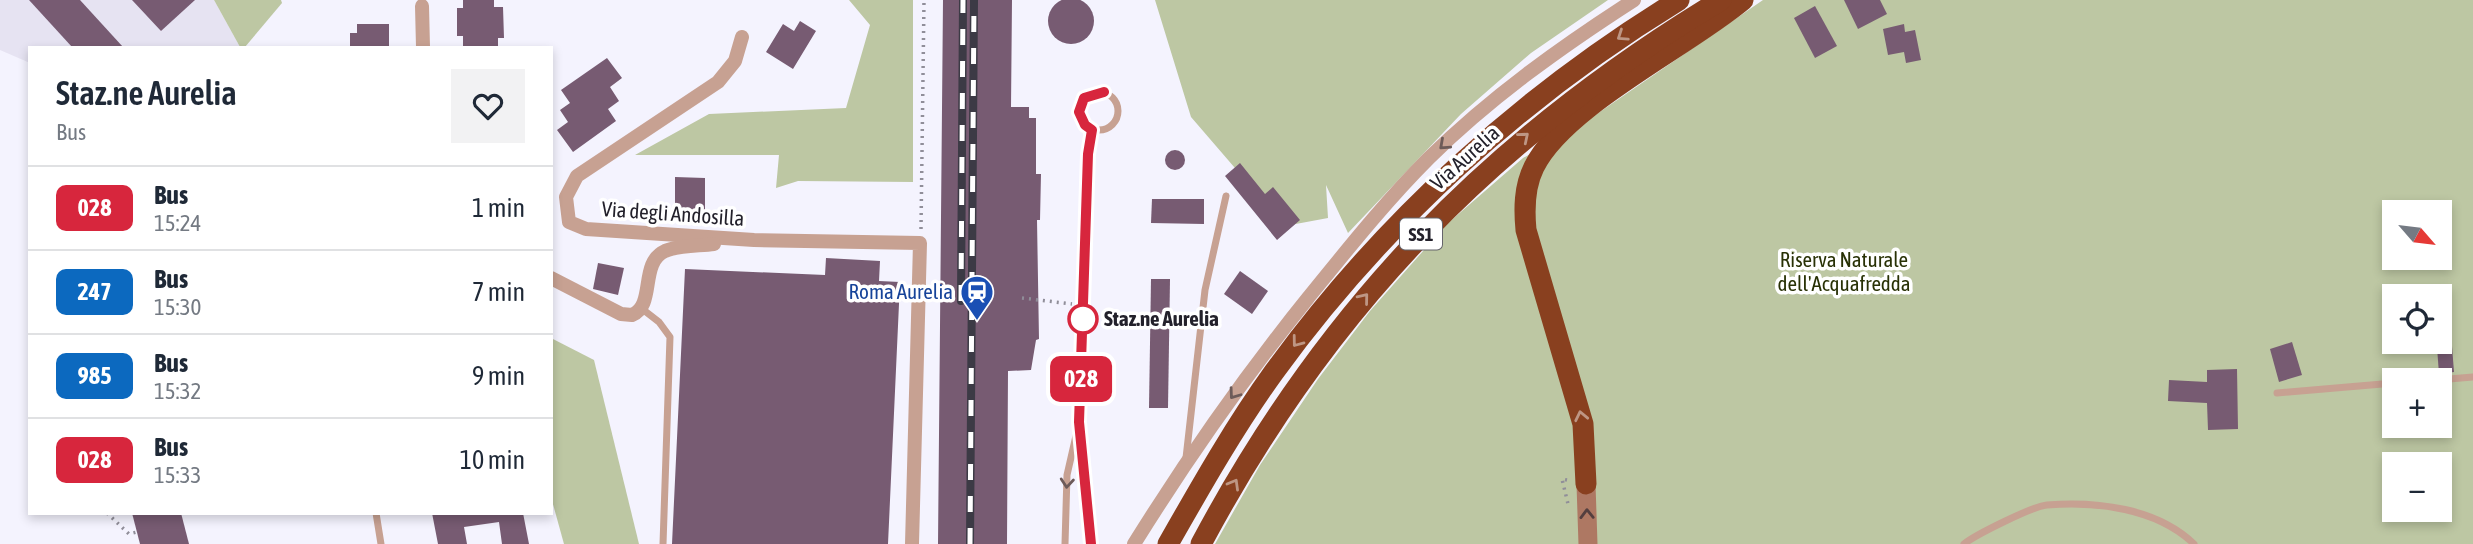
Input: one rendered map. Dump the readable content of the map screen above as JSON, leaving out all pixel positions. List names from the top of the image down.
{
  "streets": {
    "highway": ["Via Aurelia", "SS1"],
    "street": ["Via degli Andosilla"]
  },
  "parks": ["Riserva Naturale dell'Acquafredda"],
  "places": {
    "other": ["Staz.ne Aurelia"],
    "station": ["Roma Aurelia"]
  },
  "lines": ["bus line 028"],
  "north": "bottom right",
  "page": {
    "on_map": "028",
    "heading": ["Staz.ne Aurelia", "Bus"],
    "list": [
      {
        "mark": "028",
        "name": "Bus",
        "note": "15:24",
        "value": "1 min"
      },
      {
        "mark": "247",
        "name": "Bus",
        "note": "15:30",
        "value": "7 min"
      },
      {
        "mark": "985",
        "name": "Bus",
        "note": "15:32",
        "value": "9 min"
      },
      {
        "mark": "028",
        "name": "Bus",
        "note": "15:33",
        "value": "10 min"
      }
    ],
    "map_buttons": ["+", "−"]
  }
}
